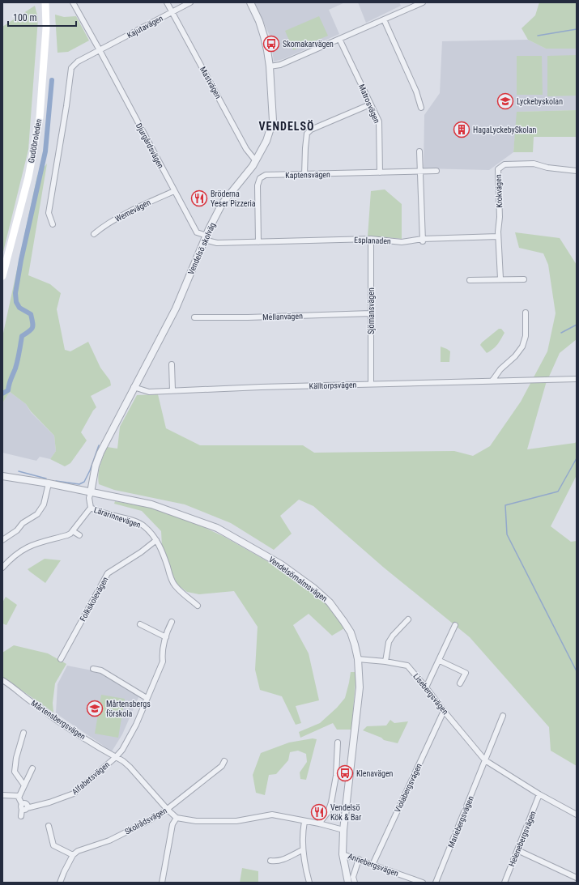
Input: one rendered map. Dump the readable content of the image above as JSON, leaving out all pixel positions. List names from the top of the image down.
{
  "streets": {
    "main road": ["Gudöbroleden"],
    "street": [
      "Kajutavägen",
      "Mastvägen",
      "Matrosvägen",
      "Djurgårdsvägen",
      "Kaptensvägen",
      "Krokvägen",
      "Wemevägen",
      "Esplanaden",
      "Vendelsö skolväg",
      "Sjömansvägen",
      "Mellanvägen",
      "Källtorpsvägen",
      "Lärarinnevägen",
      "Vendelsömalmsvägen",
      "Folkskolevägen",
      "Lisebergsvägen",
      "Mårtensbergsvägen",
      "Alfabetsvägen",
      "Violabergsvägen",
      "Skolrådsvägen",
      "Mariebergsvägen",
      "Helenebergsvägen",
      "Annebergsvägen"
    ]
  },
  "crossings": [
    ["Kajutavägen", "Mastvägen"],
    ["Kajutavägen", "Djurgårdsvägen"],
    ["Mastvägen", "Vendelsö skolväg"],
    ["Matrosvägen", "Kaptensvägen"],
    ["Djurgårdsvägen", "Wemevägen"],
    ["Djurgårdsvägen", "Esplanaden"],
    ["Djurgårdsvägen", "Vendelsö skolväg"],
    ["Kaptensvägen", "Esplanaden"],
    ["Krokvägen", "Esplanaden"],
    ["Esplanaden", "Vendelsö skolväg"],
    ["Esplanaden", "Sjömansvägen"],
    ["Vendelsö skolväg", "Källtorpsvägen"],
    ["Vendelsö skolväg", "Vendelsömalmsvägen"],
    ["Sjömansvägen", "Mellanvägen"],
    ["Sjömansvägen", "Källtorpsvägen"],
    ["Lärarinnevägen", "Folkskolevägen"],
    ["Vendelsömalmsvägen", "Lisebergsvägen"],
    ["Vendelsömalmsvägen", "Annebergsvägen"],
    ["Lisebergsvägen", "Violabergsvägen"],
    ["Lisebergsvägen", "Mariebergsvägen"],
    ["Lisebergsvägen", "Helenebergsvägen"],
    ["Mårtensbergsvägen", "Alfabetsvägen"],
    ["Mårtensbergsvägen", "Skolrådsvägen"],
    ["Violabergsvägen", "Annebergsvägen"]
  ],
  "districts": ["VENDELSÖ"],
  "places": {
    "bus stop": ["Skomakarvägen", "Klenavägen"],
    "school or university": ["Lyckebyskolan", "Mårtensbergs förskola"],
    "building": ["HagaLyckebySkolan"],
    "restaurant": ["Bröderna Yeser Pizzeria", "Vendelsö Kök & Bar"]
  },
  "scale_bar": "100 m"
}
